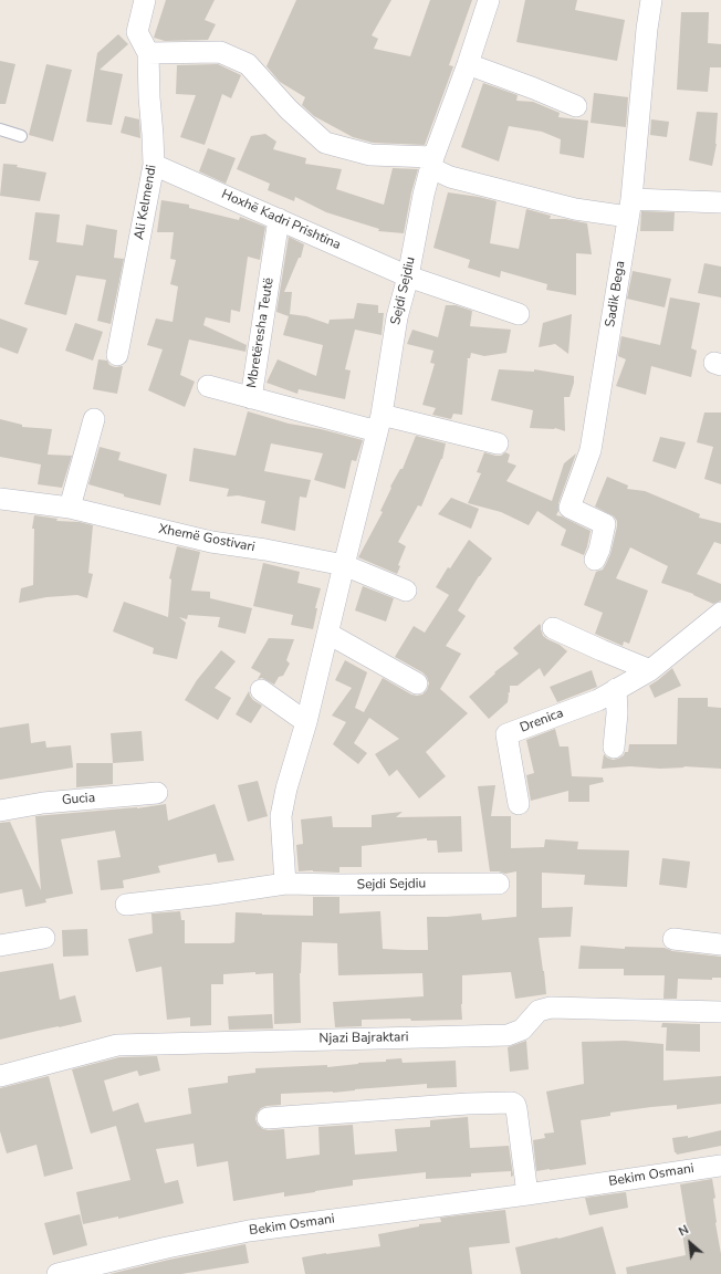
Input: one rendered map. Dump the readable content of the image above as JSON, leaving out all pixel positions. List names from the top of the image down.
{
  "streets": {
    "street": [
      "Ali Kelmendi",
      "Hoxhë Kadri Prishtina",
      "Sejdi Sejdiu",
      "Sadik Bega",
      "Mbretëresha Teutë",
      "Xhemë Gostivari",
      "Drenica",
      "Gucia",
      "Njazi Bajraktari",
      "Bekim Osmani"
    ]
  },
  "crossings": [
    ["Ali Kelmendi", "Hoxhë Kadri Prishtina"],
    ["Hoxhë Kadri Prishtina", "Sejdi Sejdiu"],
    ["Hoxhë Kadri Prishtina", "Mbretëresha Teutë"],
    ["Sejdi Sejdiu", "Mbretëresha Teutë"],
    ["Sejdi Sejdiu", "Xhemë Gostivari"]
  ],
  "north": "top left"
}
